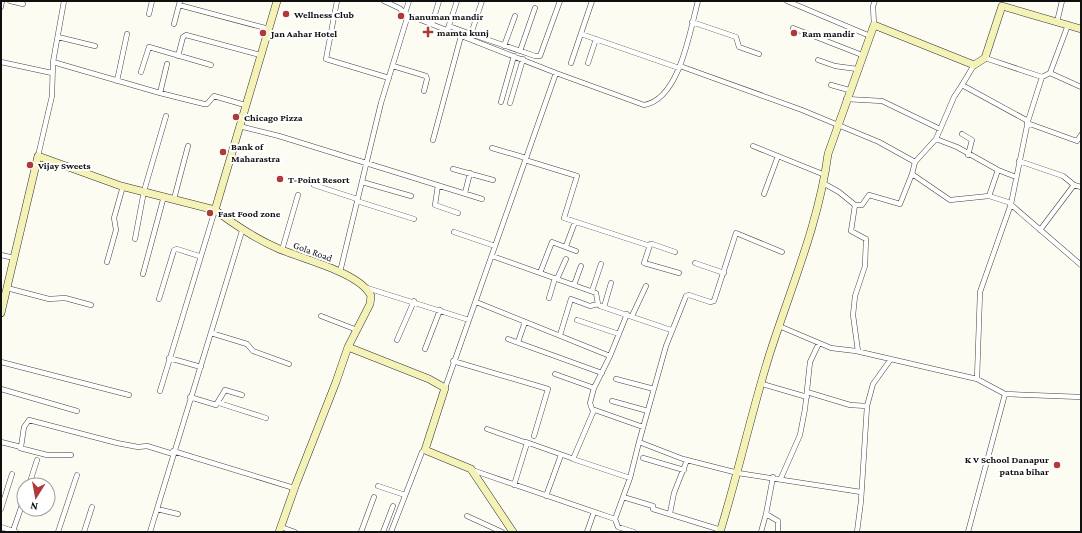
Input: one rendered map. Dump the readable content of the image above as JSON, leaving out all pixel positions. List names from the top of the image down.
{
  "streets": {
    "street": ["Gola Road"]
  },
  "places": {
    "other": [
      "Wellness Club",
      "hanuman mandir",
      "Jan Aahar Hotel",
      "Ram mandir",
      "Chicago Pizza",
      "Bank of Maharastra",
      "Vijay Sweets",
      "T-Point Resort",
      "Fast Food zone",
      "K V School Danapur patna bihar"
    ],
    "health": ["mamta kunj"]
  },
  "north": "bottom"
}
